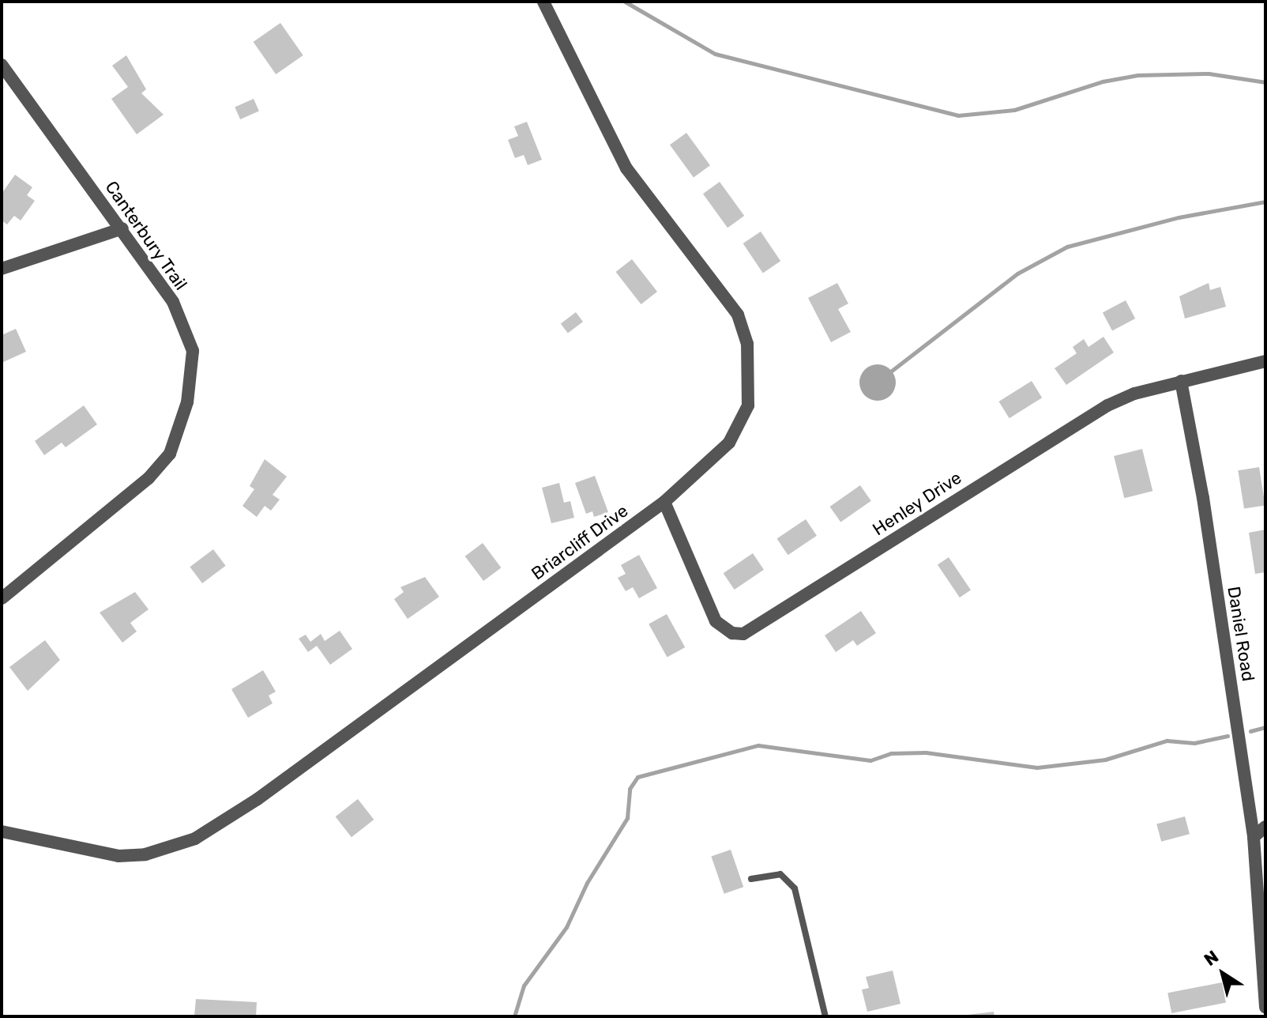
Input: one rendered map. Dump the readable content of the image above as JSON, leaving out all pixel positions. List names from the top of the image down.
{
  "streets": {
    "street": [
      "Canterbury Trail",
      "Henley Drive",
      "Briarcliff Drive",
      "Daniel Road"
    ]
  },
  "crossings": [
    ["Henley Drive", "Briarcliff Drive"],
    ["Henley Drive", "Daniel Road"]
  ],
  "north": "top left"
}
